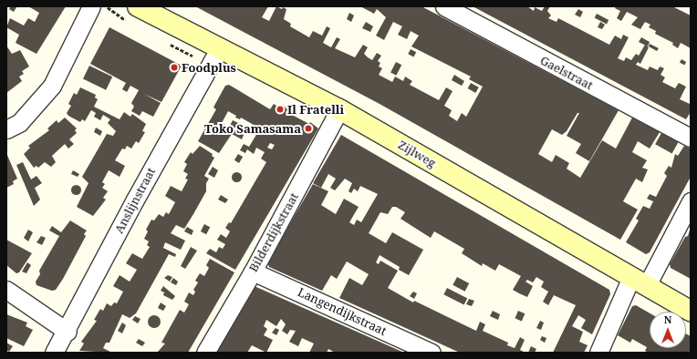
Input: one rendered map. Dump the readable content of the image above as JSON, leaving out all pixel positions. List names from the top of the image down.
{
  "streets": {
    "main road": ["Zijlweg"],
    "street": [
      "Gaelstraat",
      "Anslijnstraat",
      "Bilderdijkstraat",
      "Langendijkstraat"
    ]
  },
  "crossings": [
    ["Zijlweg", "Anslijnstraat"],
    ["Zijlweg", "Bilderdijkstraat"],
    ["Bilderdijkstraat", "Langendijkstraat"]
  ],
  "places": ["Foodplus", "Il Fratelli", "Toko Samasama"],
  "north": "top"
}
